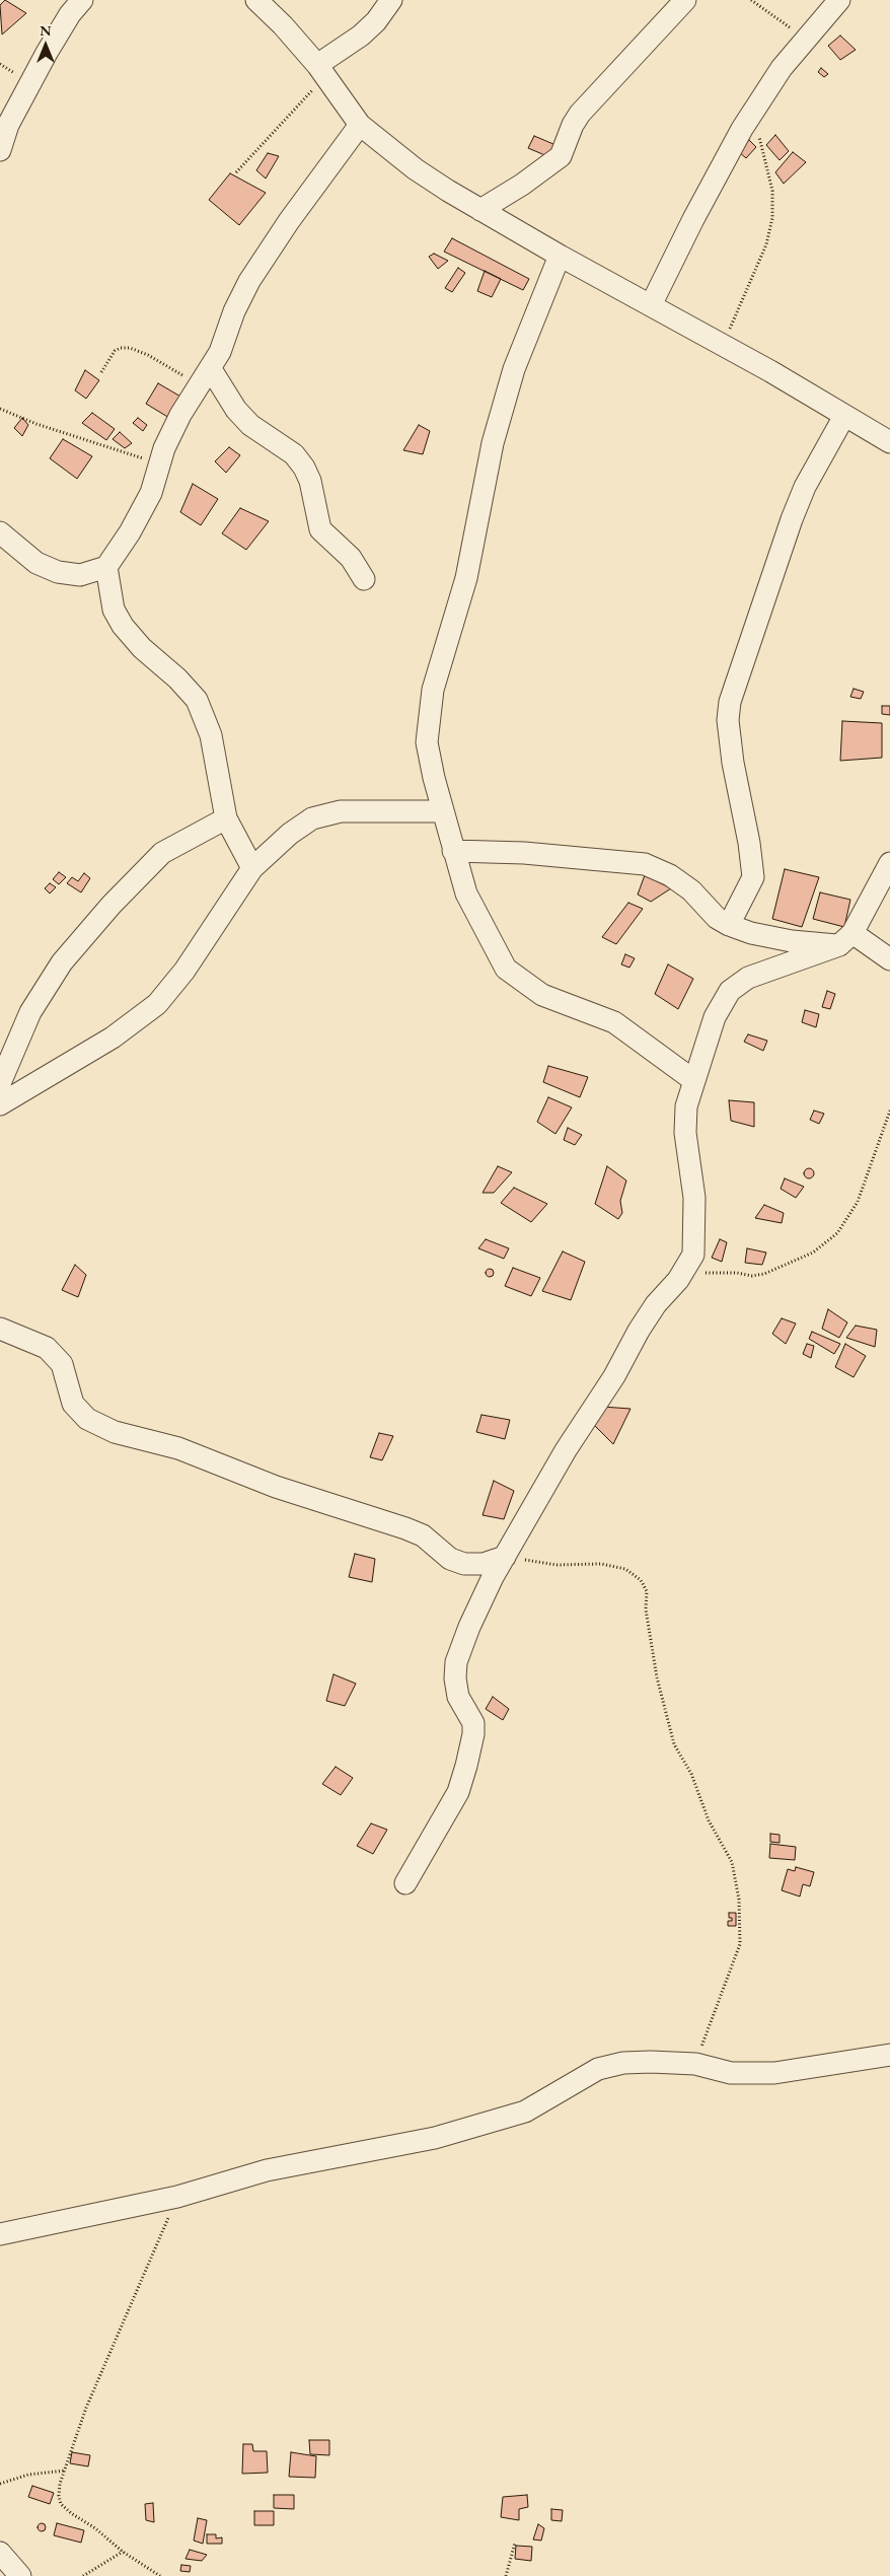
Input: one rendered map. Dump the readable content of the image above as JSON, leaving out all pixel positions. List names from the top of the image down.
{
  "north": "top"
}
